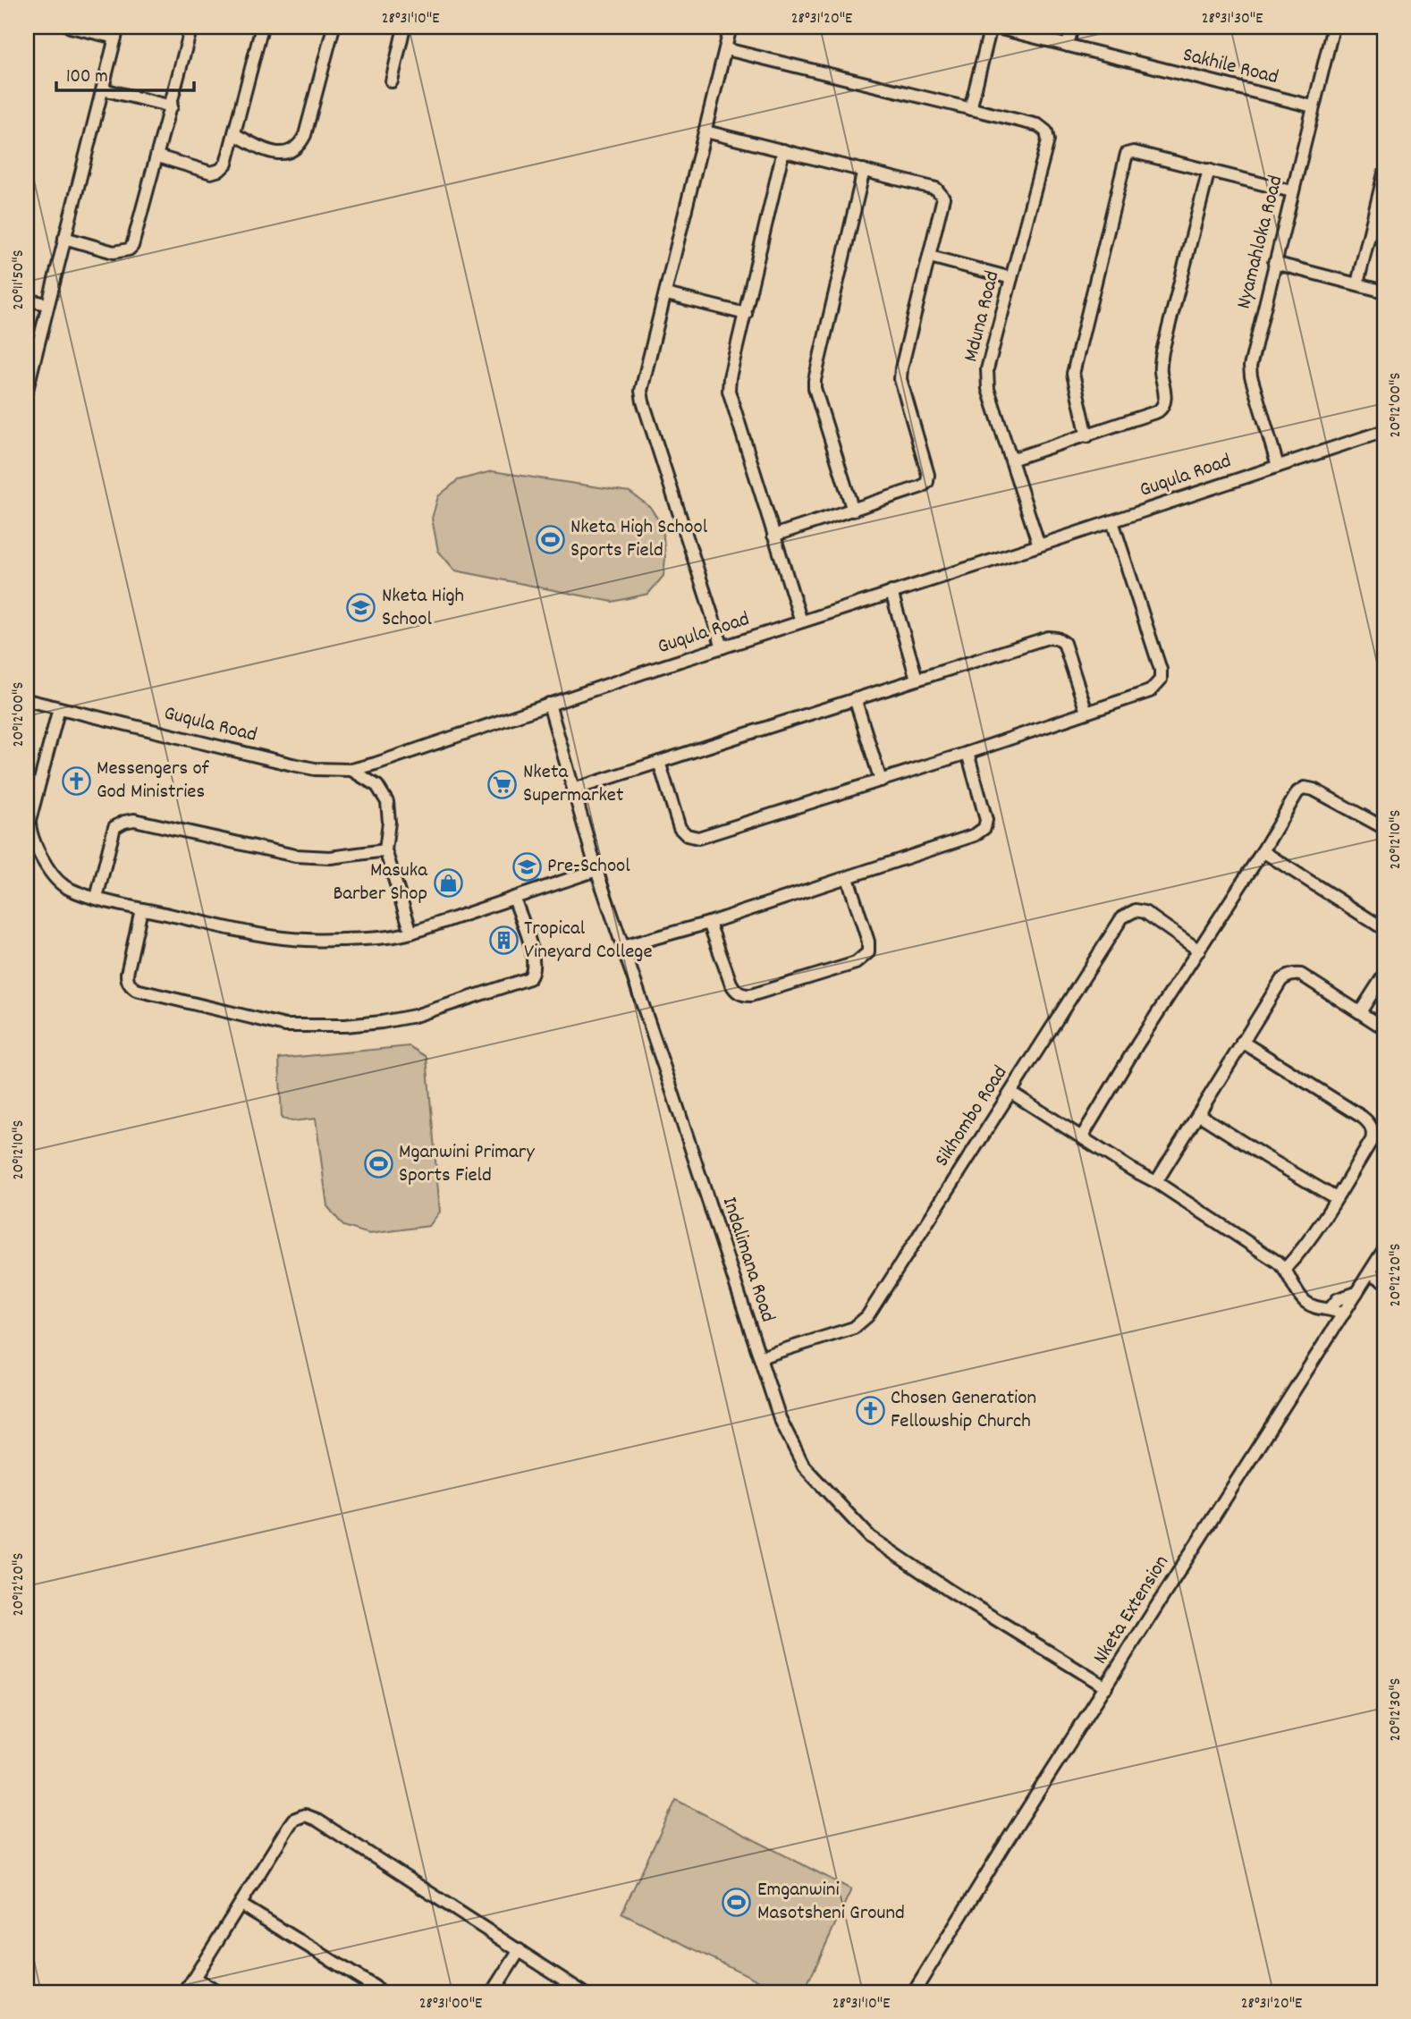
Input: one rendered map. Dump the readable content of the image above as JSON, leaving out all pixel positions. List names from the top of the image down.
{
  "streets": {
    "street": [
      "Sakhile Road",
      "Nyamahloka Road",
      "Mduna Road",
      "Guqula Road",
      "Sikhombo Road",
      "Indalimana Road",
      "Nketa Extension"
    ]
  },
  "crossings": [
    ["Sakhile Road", "Nyamahloka Road"],
    ["Nyamahloka Road", "Guqula Road"],
    ["Mduna Road", "Guqula Road"],
    ["Guqula Road", "Indalimana Road"],
    ["Sikhombo Road", "Indalimana Road"],
    ["Indalimana Road", "Nketa Extension"]
  ],
  "places": {
    "sports": ["Nketa High School Sports Field", "Mganwini Primary Sports Field", "Emganwini Masotsheni Ground"],
    "school or university": ["Nketa High School", "Pre-School"],
    "church": ["Messengers of God Ministries", "Chosen Generation Fellowship Church"],
    "supermarket": ["Nketa Supermarket"],
    "shop": ["Masuka Barber Shop"],
    "building": ["Tropical Vineyard College"]
  },
  "scale_bar": "100 m",
  "coordinates": [
    "28°31'10\"E",
    "28°31'20\"E",
    "28°31'30\"E",
    "20°11'50\"S",
    "20°12'00\"S",
    "20°12'10\"S",
    "20°12'20\"S",
    "20°12'30\"S",
    "28°31'00\"E"
  ]
}
